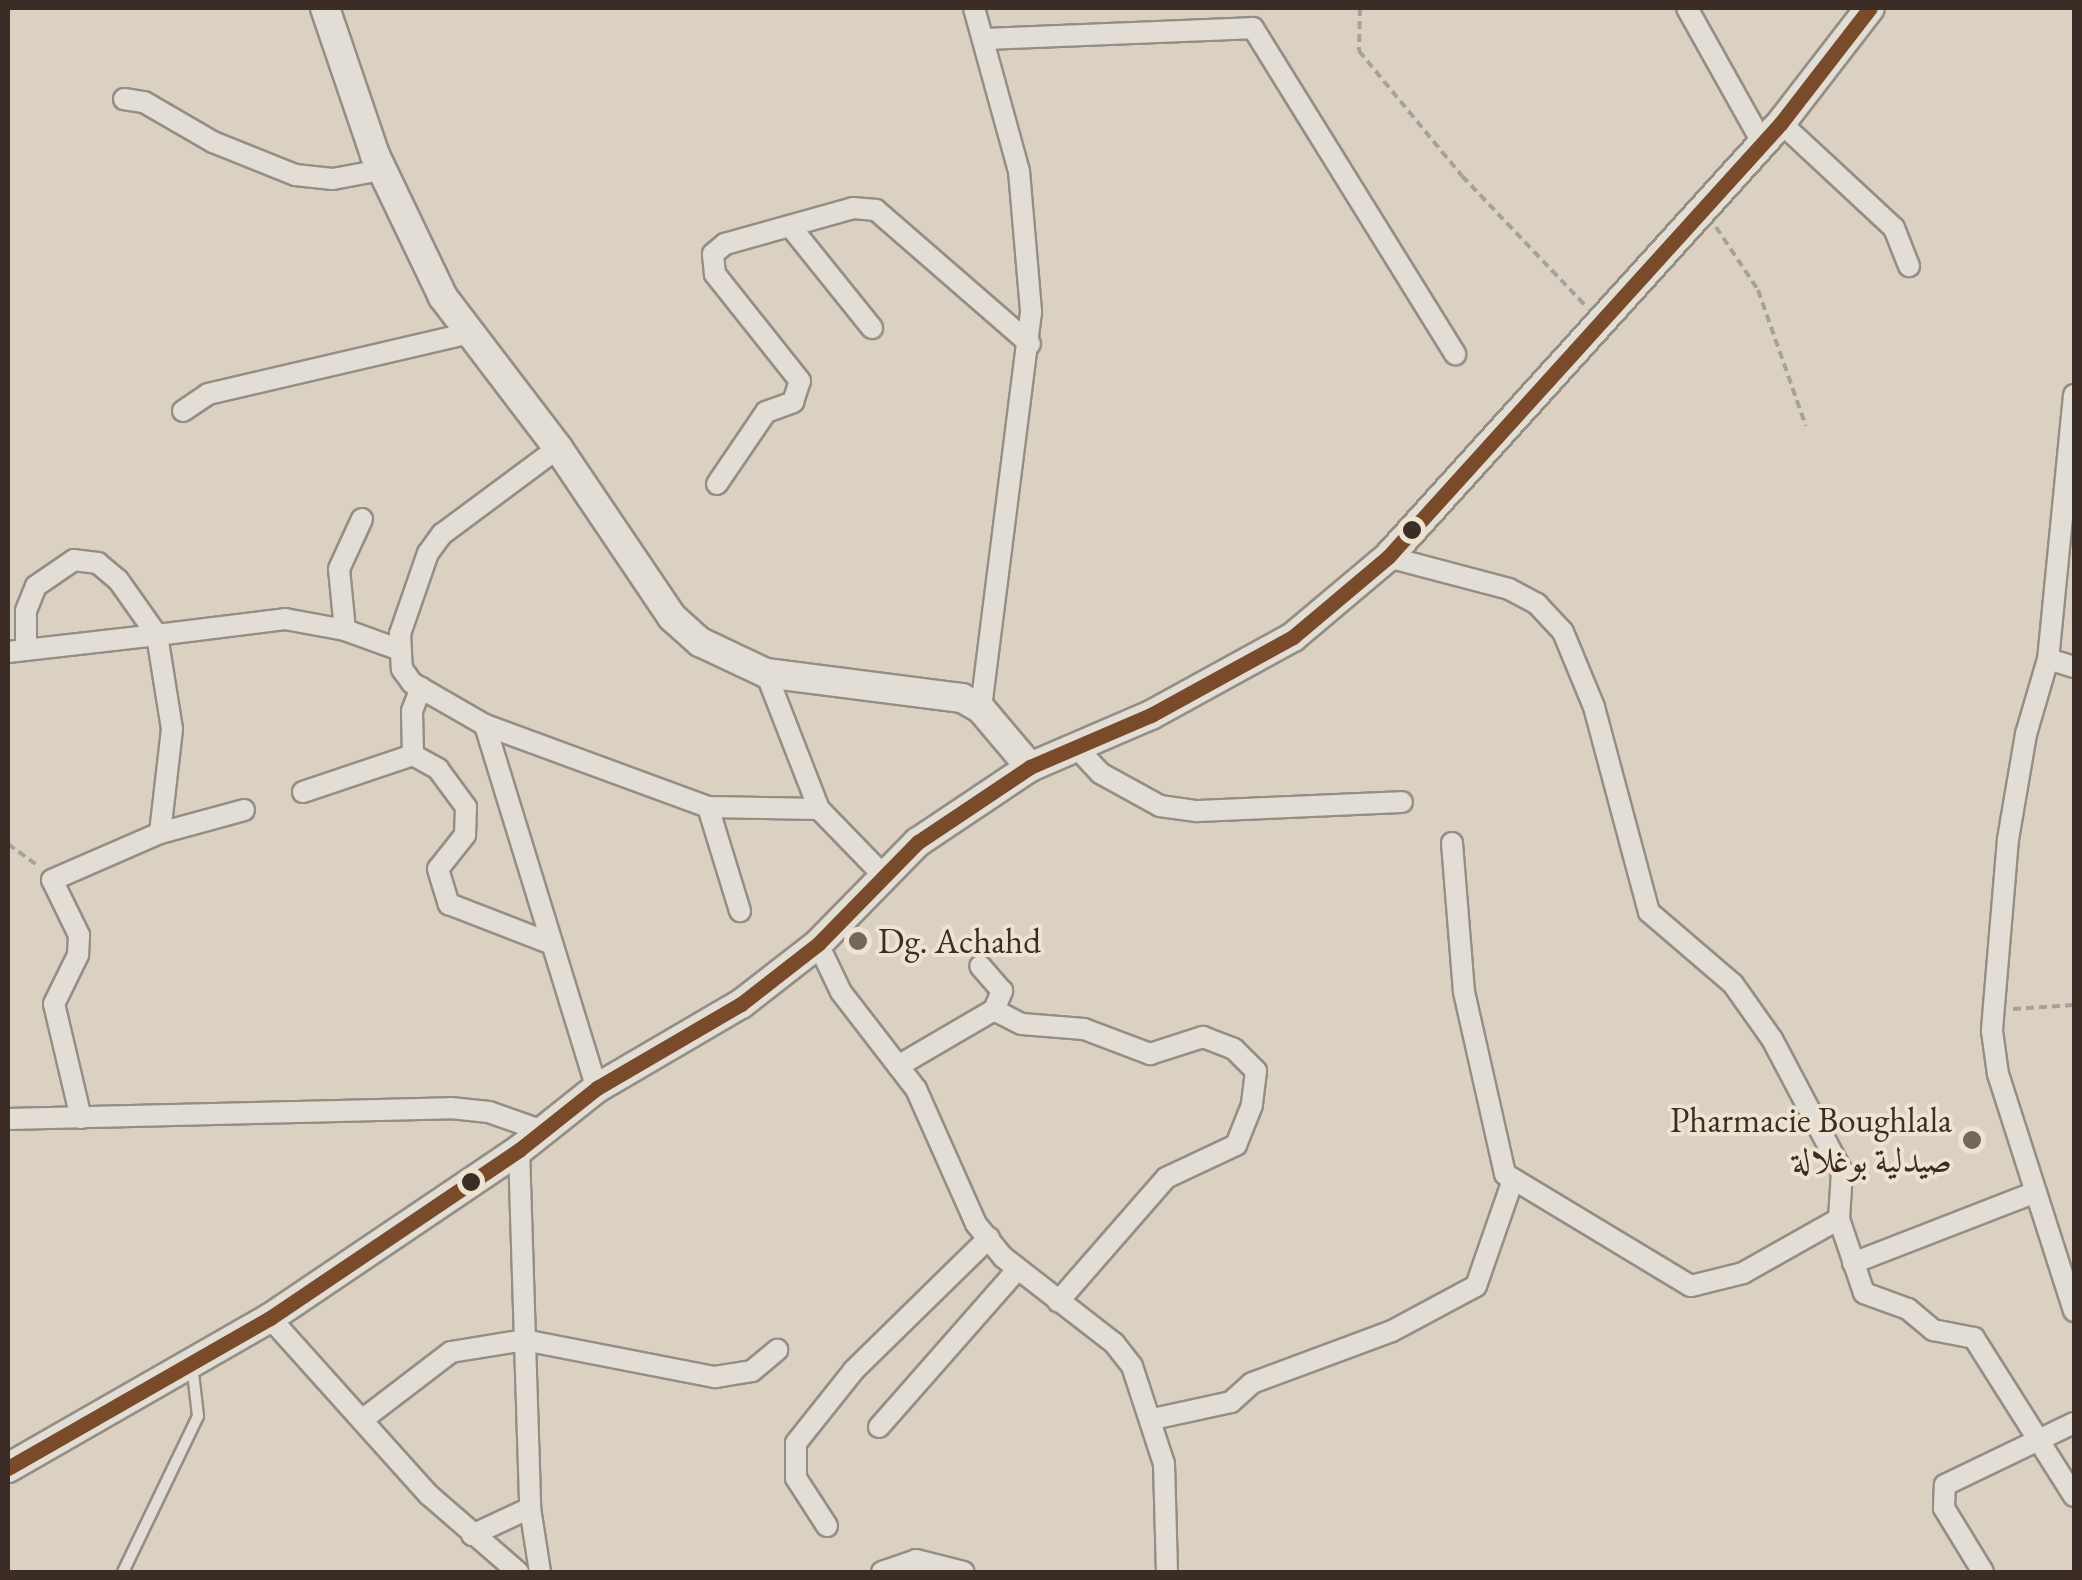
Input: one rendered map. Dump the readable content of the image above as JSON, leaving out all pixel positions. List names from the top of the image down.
{
  "places": ["Dg. Achahd", "Pharmacie Boughlala صيدلية بوغلالة"]
}
